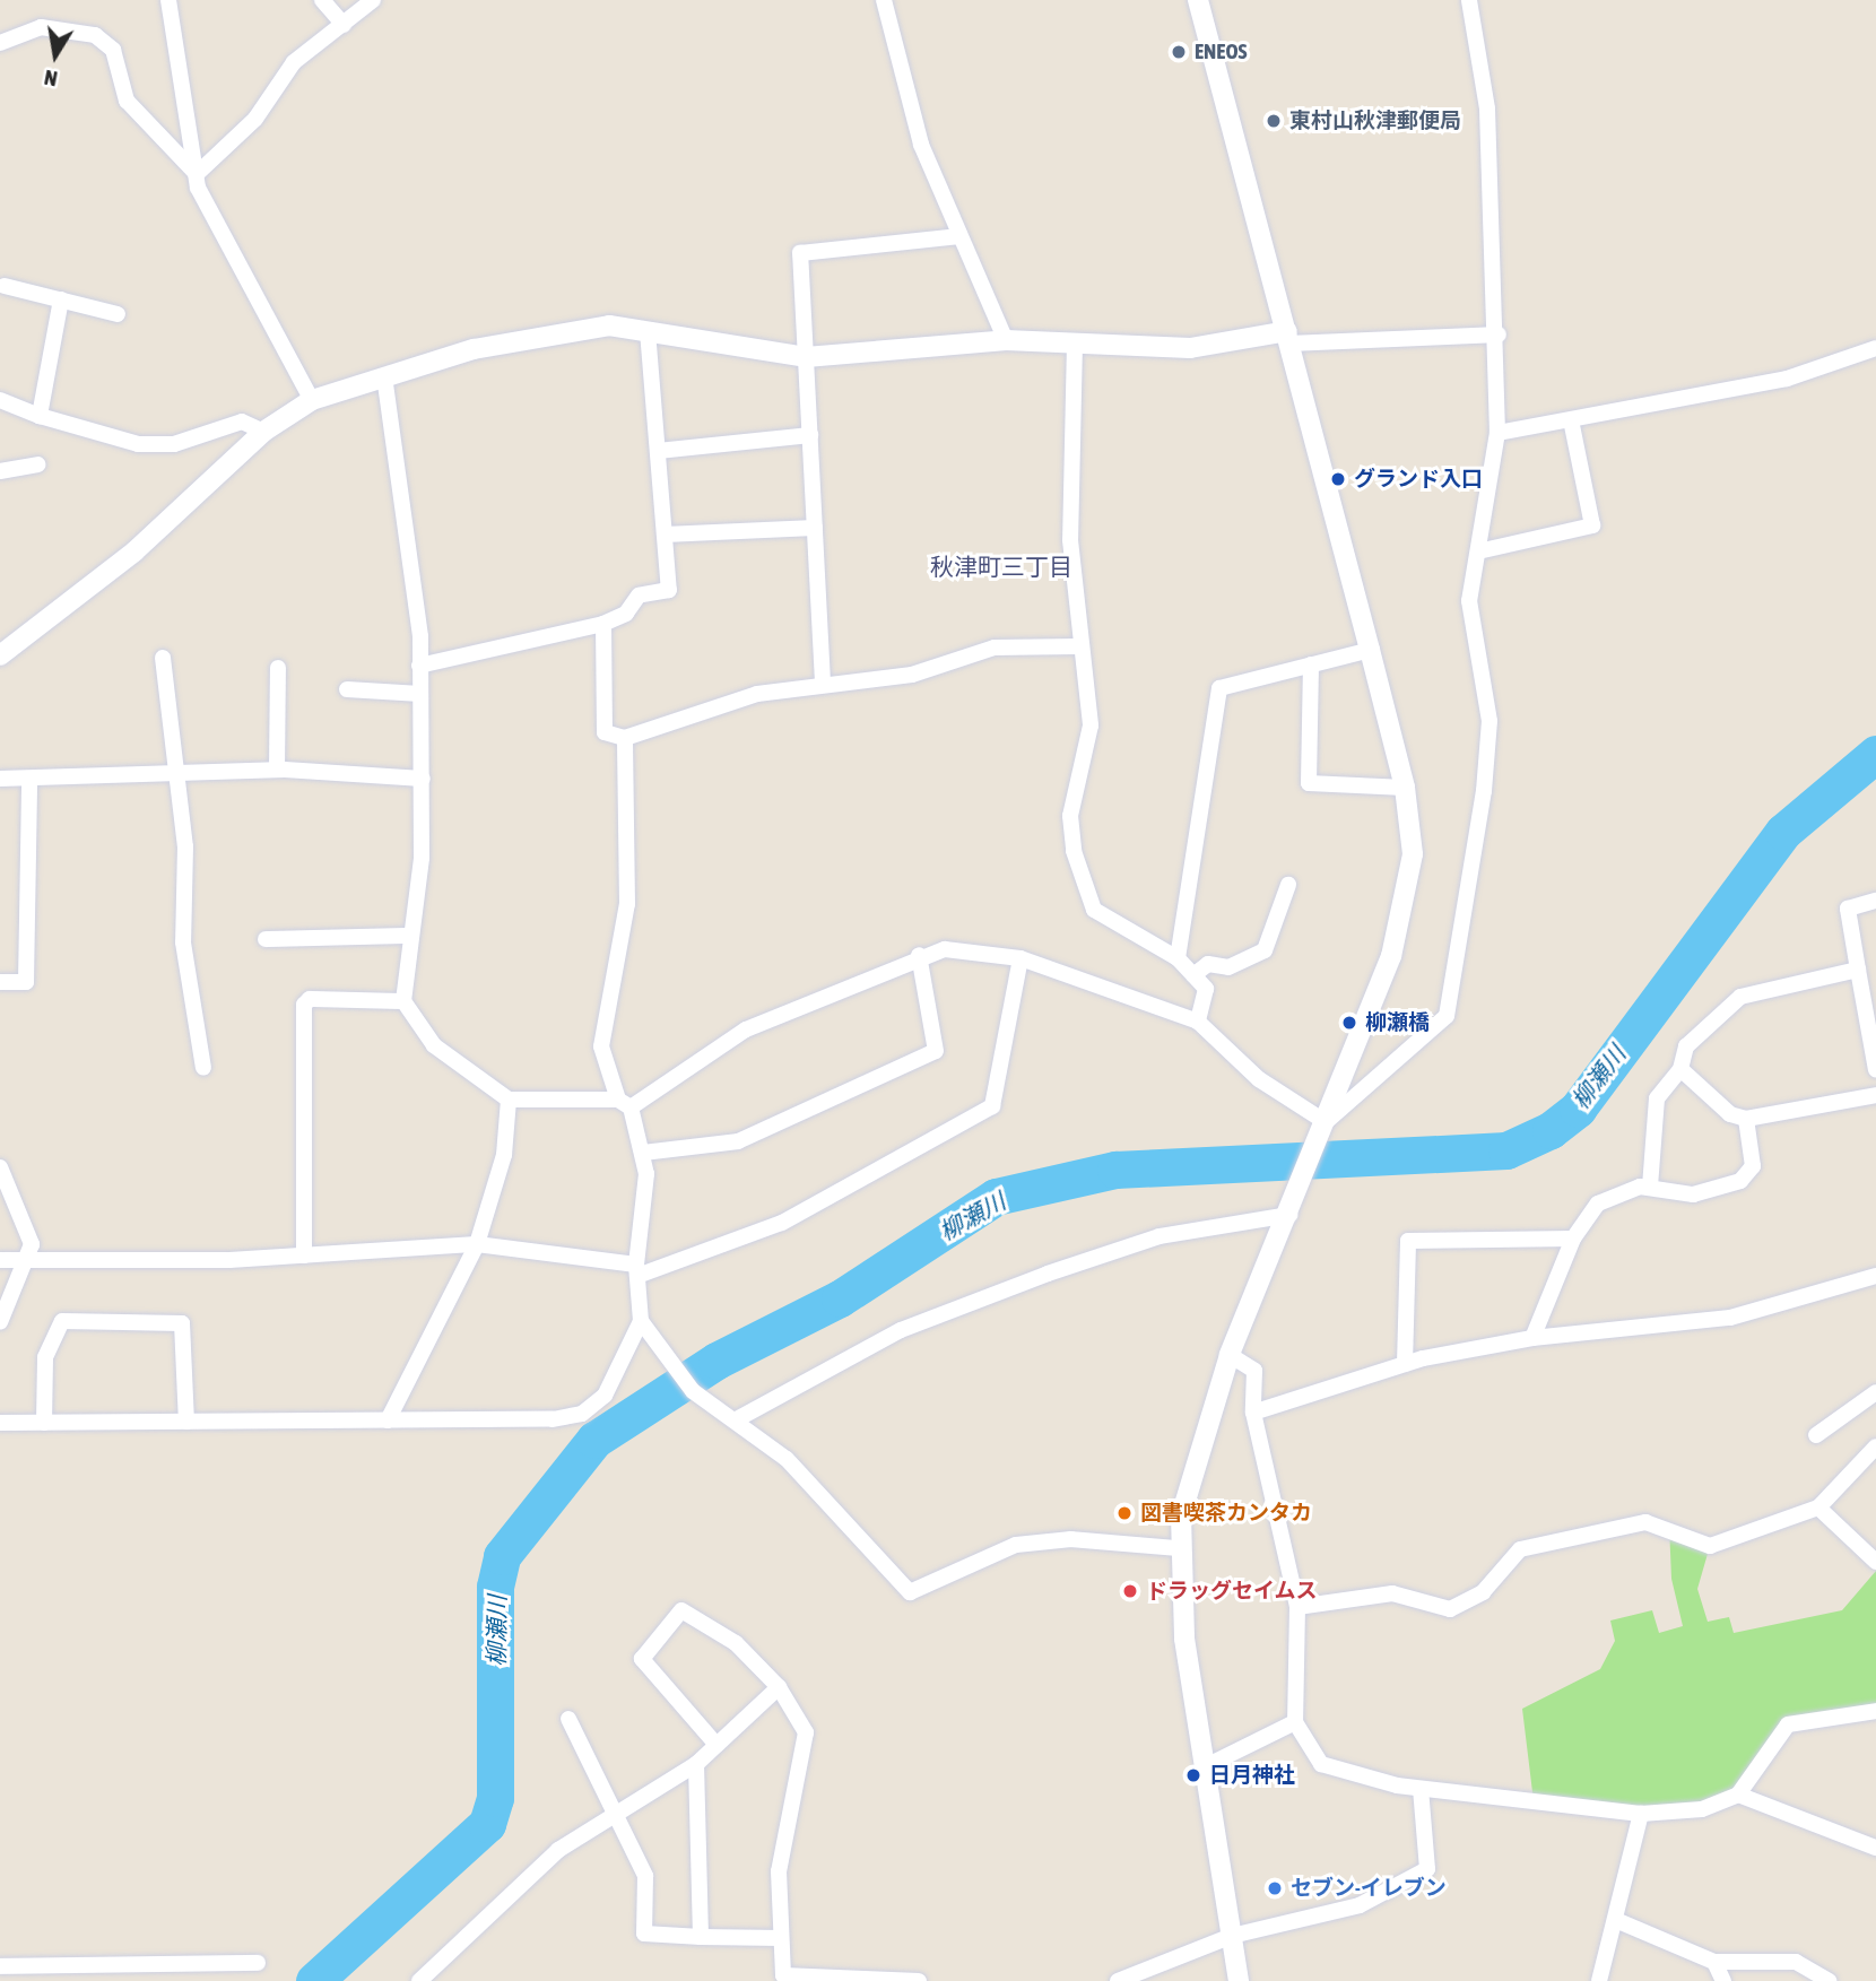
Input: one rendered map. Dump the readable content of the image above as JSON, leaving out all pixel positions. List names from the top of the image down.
{
  "districts": ["秋津町三丁目"],
  "water": ["柳瀬川"],
  "places": [
    "ENEOS",
    "東村山秋津郵便局",
    "グランド入口",
    "柳瀬橋",
    "図書喫茶カンタカ",
    "ドラッグセイムス",
    "日月神社",
    "セブン-イレブン"
  ],
  "north": "bottom"
}
